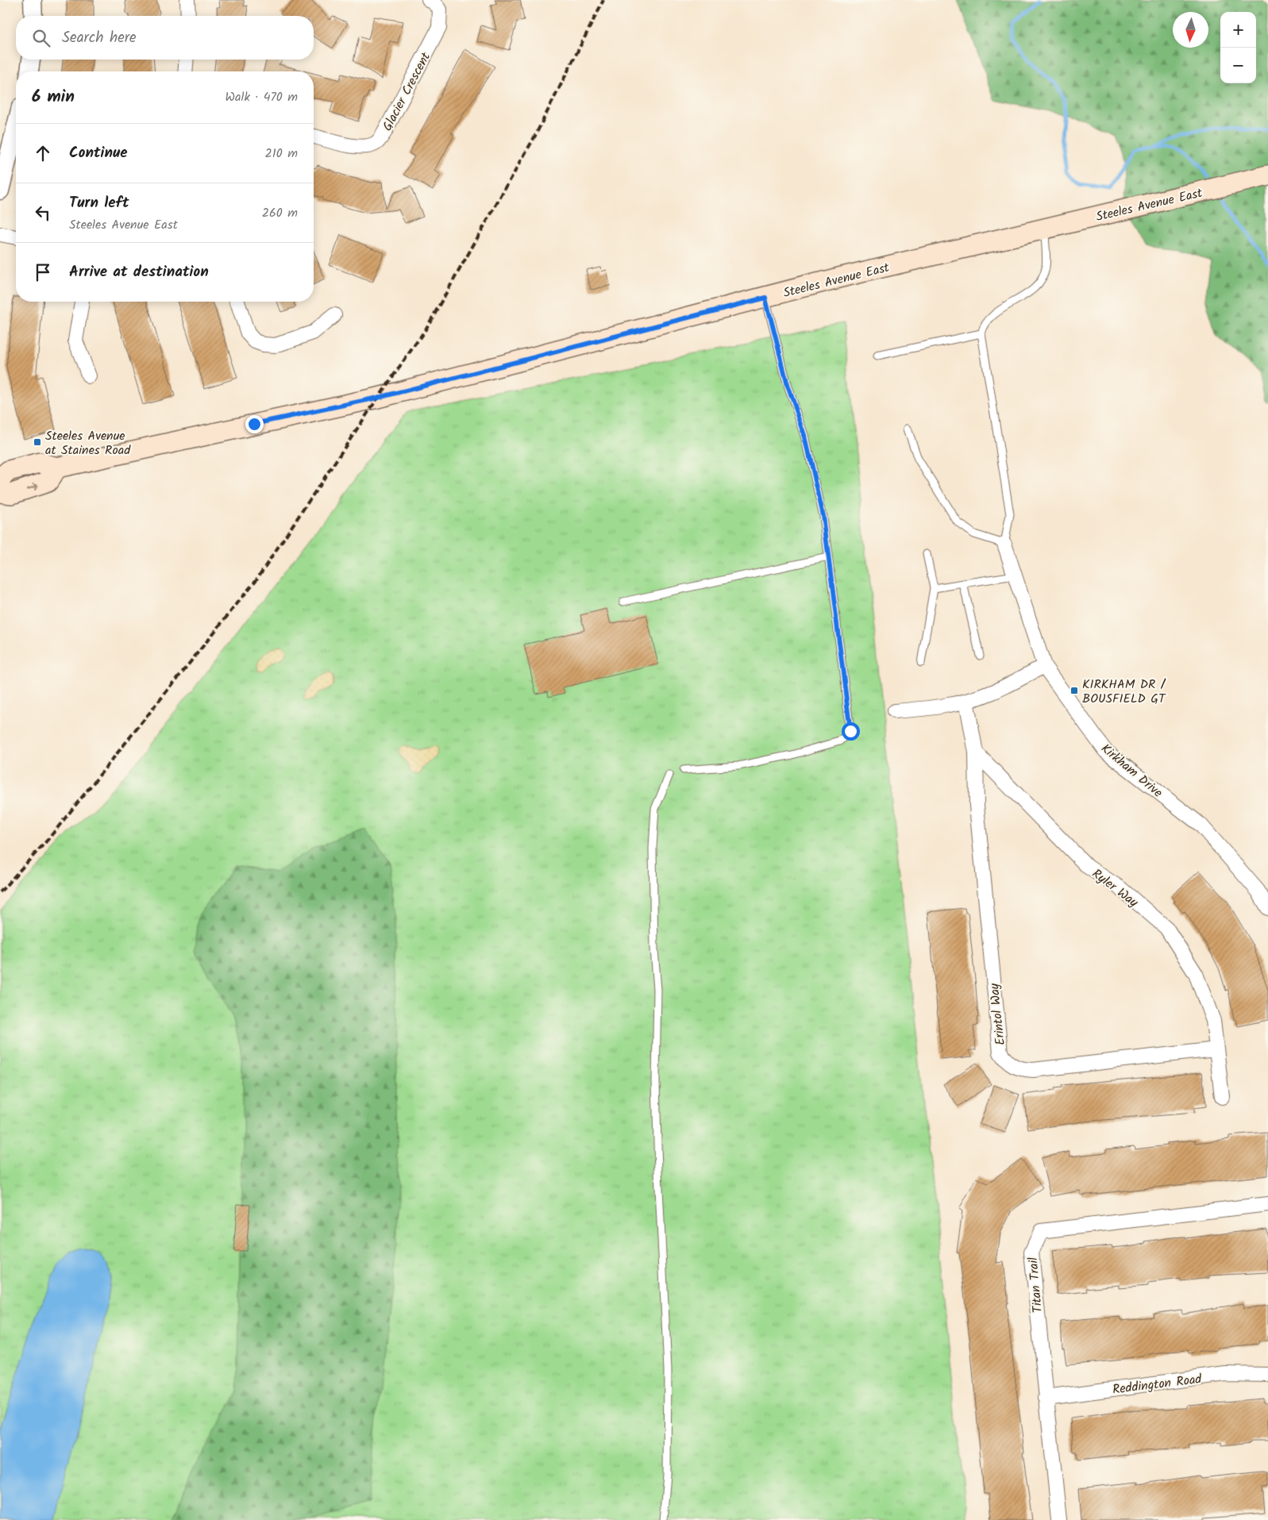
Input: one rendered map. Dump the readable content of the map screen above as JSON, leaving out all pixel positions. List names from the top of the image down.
{
  "streets": {
    "main road": ["Steeles Avenue East"],
    "street": [
      "Glacier Crescent",
      "Kirkham Drive",
      "Ryler Way",
      "Erintol Way",
      "Titan Trail",
      "Reddington Road"
    ]
  },
  "crossings": [
    ["Ryler Way", "Erintol Way"],
    ["Titan Trail", "Reddington Road"]
  ],
  "places": {
    "transit": ["Steeles Avenue at Staines Road", "KIRKHAM DR / BOUSFIELD GT"]
  },
  "north": "bottom",
  "page": {
    "map_buttons": ["+", "−"],
    "search": "Search here",
    "heading": ["6 min", "Walk · 470 m"],
    "list": [
      ["Continue", "210 m"],
      ["Turn left", "Steeles Avenue East", "260 m"],
      "Arrive at destination"
    ]
  }
}
